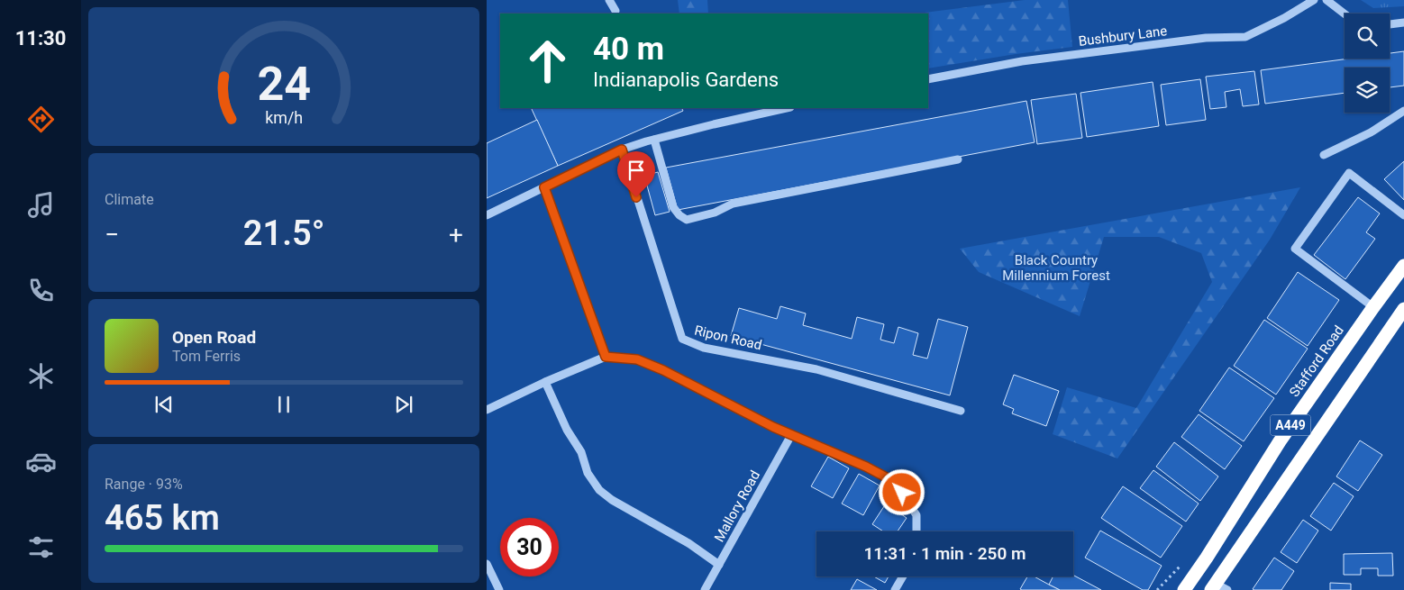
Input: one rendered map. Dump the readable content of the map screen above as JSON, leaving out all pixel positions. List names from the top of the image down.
{
  "streets": {
    "highway": ["Stafford Road", "A449"],
    "street": ["Bushbury Lane", "Ripon Road", "Mallory Road"]
  },
  "parks": ["Black Country Millennium Forest"],
  "page": {
    "tabs": "11:30",
    "turn": ["40 m", "Indianapolis Gardens"],
    "tile": [
      "Climate",
      ["Range · 93%", "465 km"]
    ],
    "heat": ["−", "21.5°", "+"],
    "song": ["Open Road", "Tom Ferris"],
    "limit": "30",
    "trip": "11:31 · 1 min · 250 m",
    "gauge": ["24", "km/h"]
  }
}
